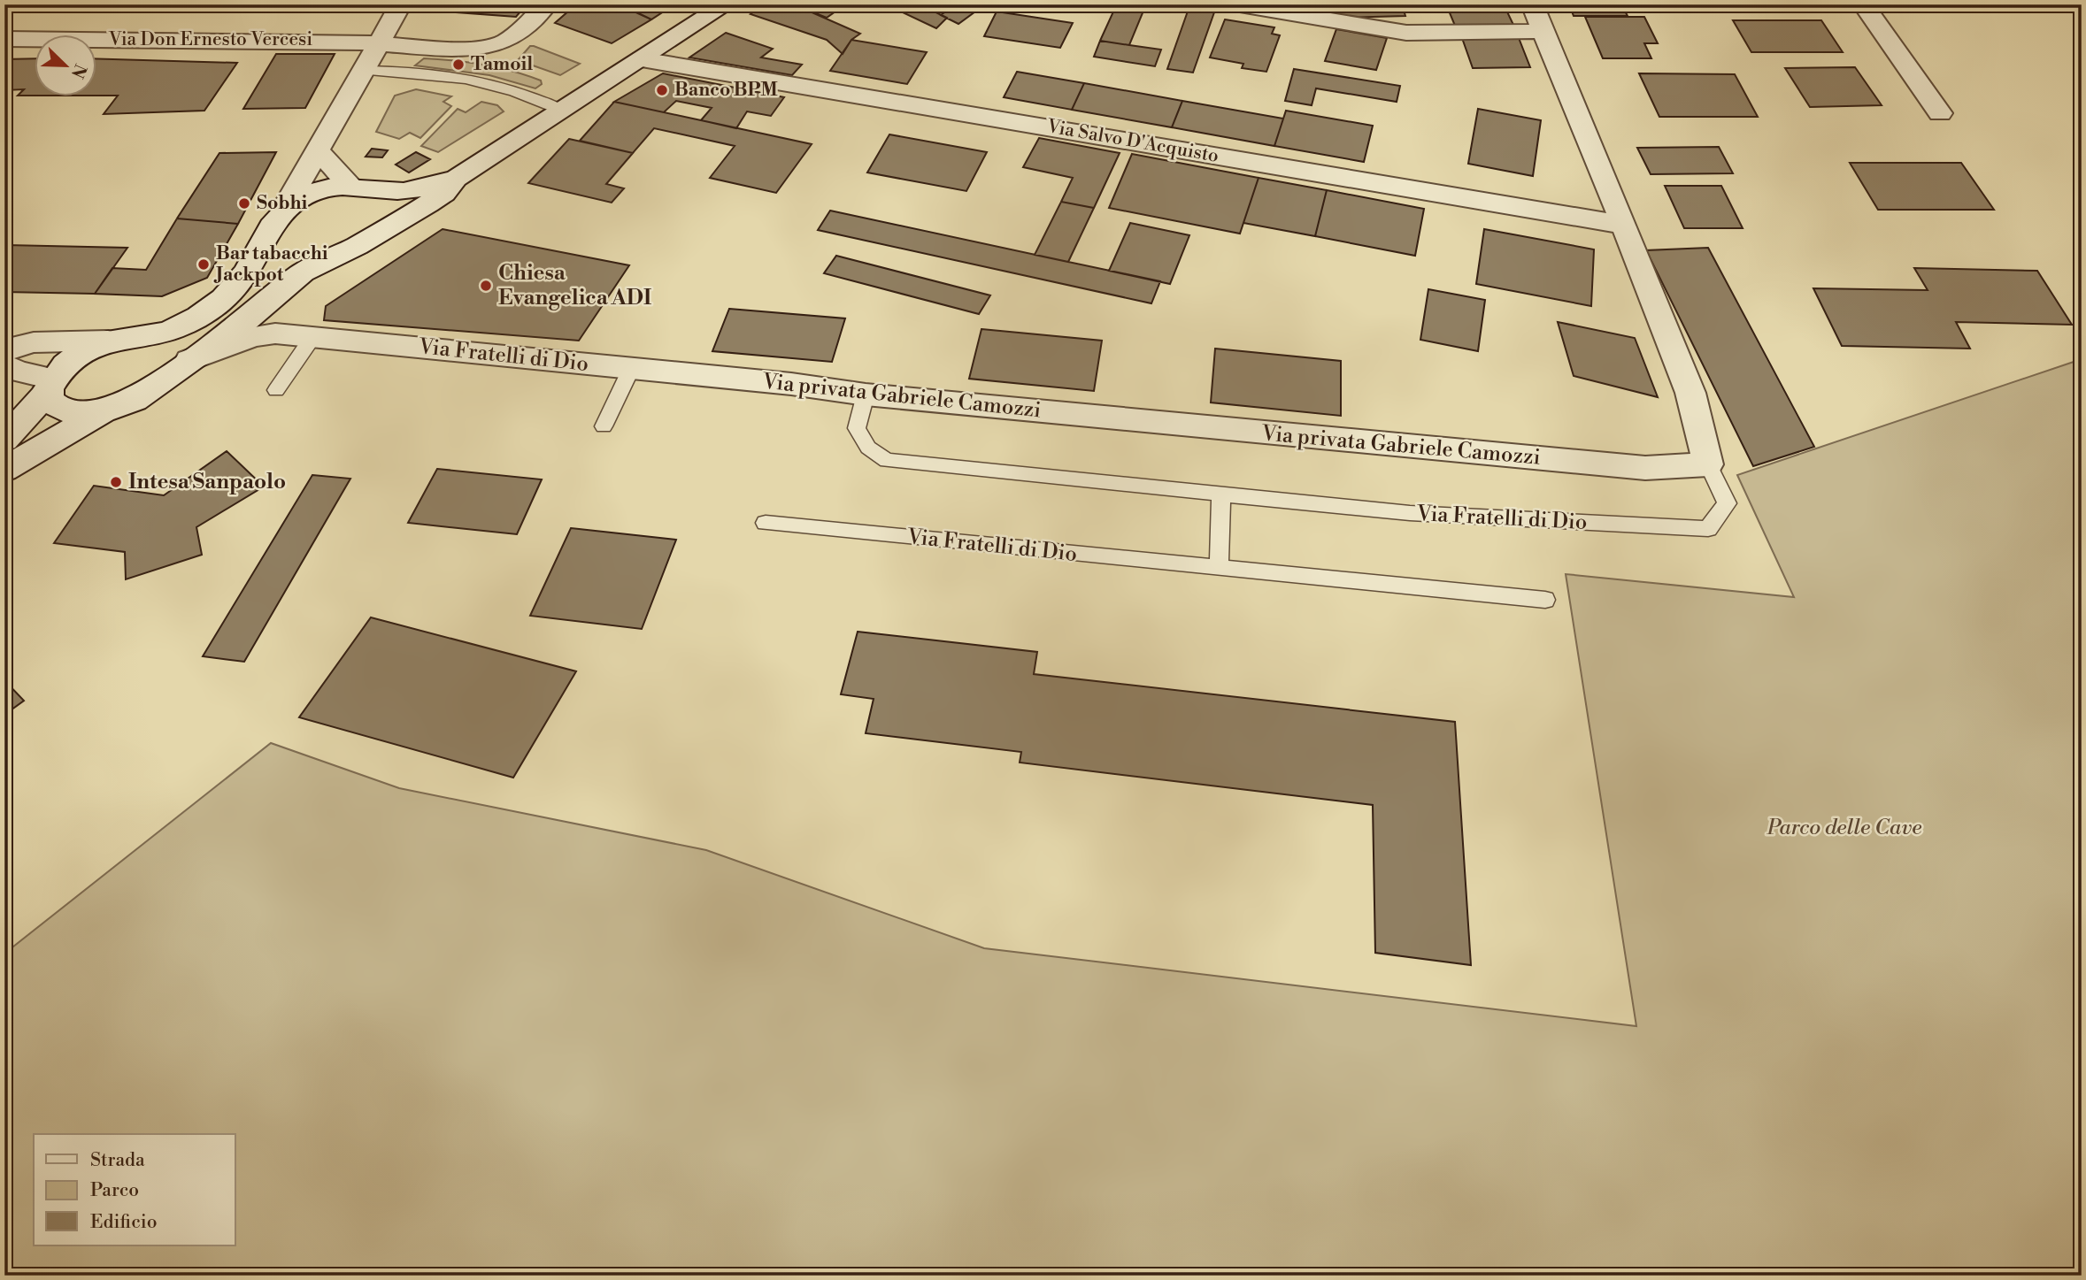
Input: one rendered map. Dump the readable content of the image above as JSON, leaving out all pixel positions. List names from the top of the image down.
{
  "streets": {
    "street": [
      "Via Don Ernesto Vercesi",
      "Via Salvo D'Acquisto",
      "Via Fratelli di Dio",
      "Via privata Gabriele Camozzi"
    ]
  },
  "crossings": [
    ["Via Fratelli di Dio", "Via privata Gabriele Camozzi"]
  ],
  "parks": ["Parco delle Cave"],
  "places": [
    "Tamoil",
    "Banco BPM",
    "Sobhi",
    "Bar tabacchi Jackpot",
    "Chiesa Evangelica ADI",
    "Intesa Sanpaolo"
  ],
  "legend": ["Strada", "Parco", "Edificio"],
  "north": "bottom right"
}
